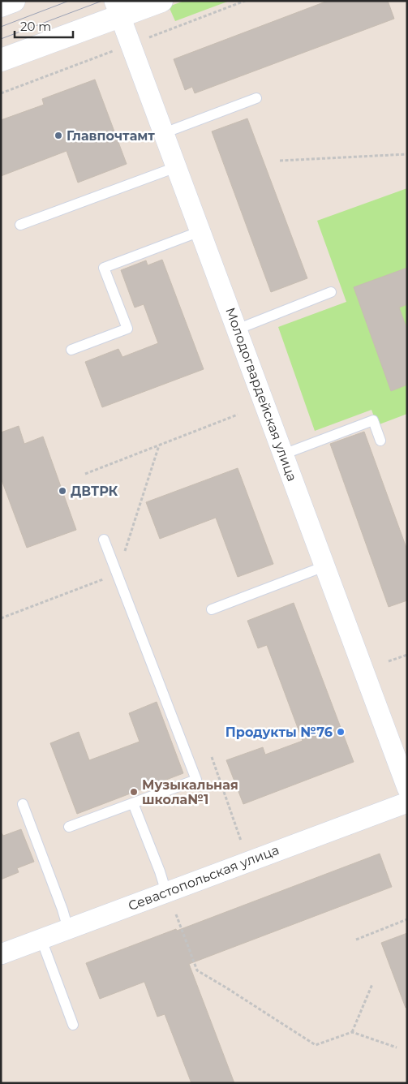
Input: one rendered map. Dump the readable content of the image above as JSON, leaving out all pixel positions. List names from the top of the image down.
{
  "streets": {
    "street": ["Молодогвардейская улица", "Севастопольская улица"]
  },
  "places": [
    "Главпочтамт",
    "ДВТРК",
    "Продукты №76",
    "Музыкальная школа№1"
  ],
  "scale_bar": "20 m"
}
